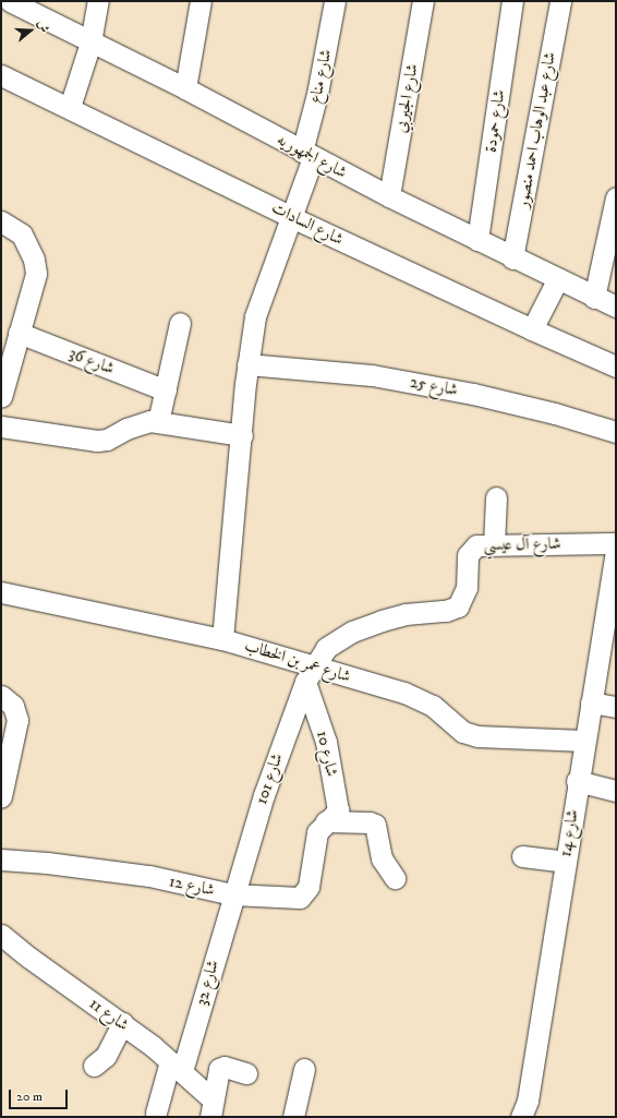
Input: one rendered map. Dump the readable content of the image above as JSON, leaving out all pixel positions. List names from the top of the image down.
{
  "streets": {
    "street": [
      "شارع مناع",
      "شارع الجيربي",
      "شارع حمودة",
      "شارع عبد الوهاب احمد منصور",
      "شارع الجمهوريه",
      "شارع السادات",
      "شارع 36",
      "شارع 25",
      "شارع آل عيسي",
      "شارع عمر بن الخطاب",
      "شارع 10",
      "شارع 101",
      "شارع 14",
      "شارع 12",
      "شارع 32",
      "شارع 11"
    ]
  },
  "crossings": [
    ["شارع مناع", "شارع الجمهوريه"],
    ["شارع مناع", "شارع السادات"],
    ["شارع مناع", "شارع 25"],
    ["شارع مناع", "شارع عمر بن الخطاب"],
    ["شارع الجيربي", "شارع الجمهوريه"],
    ["شارع حمودة", "شارع الجمهوريه"],
    ["شارع عبد الوهاب احمد منصور", "شارع الجمهوريه"],
    ["شارع آل عيسي", "شارع عمر بن الخطاب"],
    ["شارع آل عيسي", "شارع 10"],
    ["شارع آل عيسي", "شارع 101"],
    ["شارع آل عيسي", "شارع 14"],
    ["شارع عمر بن الخطاب", "شارع 10"],
    ["شارع عمر بن الخطاب", "شارع 101"],
    ["شارع عمر بن الخطاب", "شارع 14"],
    ["شارع 10", "شارع 101"],
    ["شارع 10", "شارع 12"],
    ["شارع 101", "شارع 12"],
    ["شارع 101", "شارع 32"],
    ["شارع 12", "شارع 32"],
    ["شارع 32", "شارع 11"]
  ],
  "scale_bar": "20 m",
  "north": "right"
}
